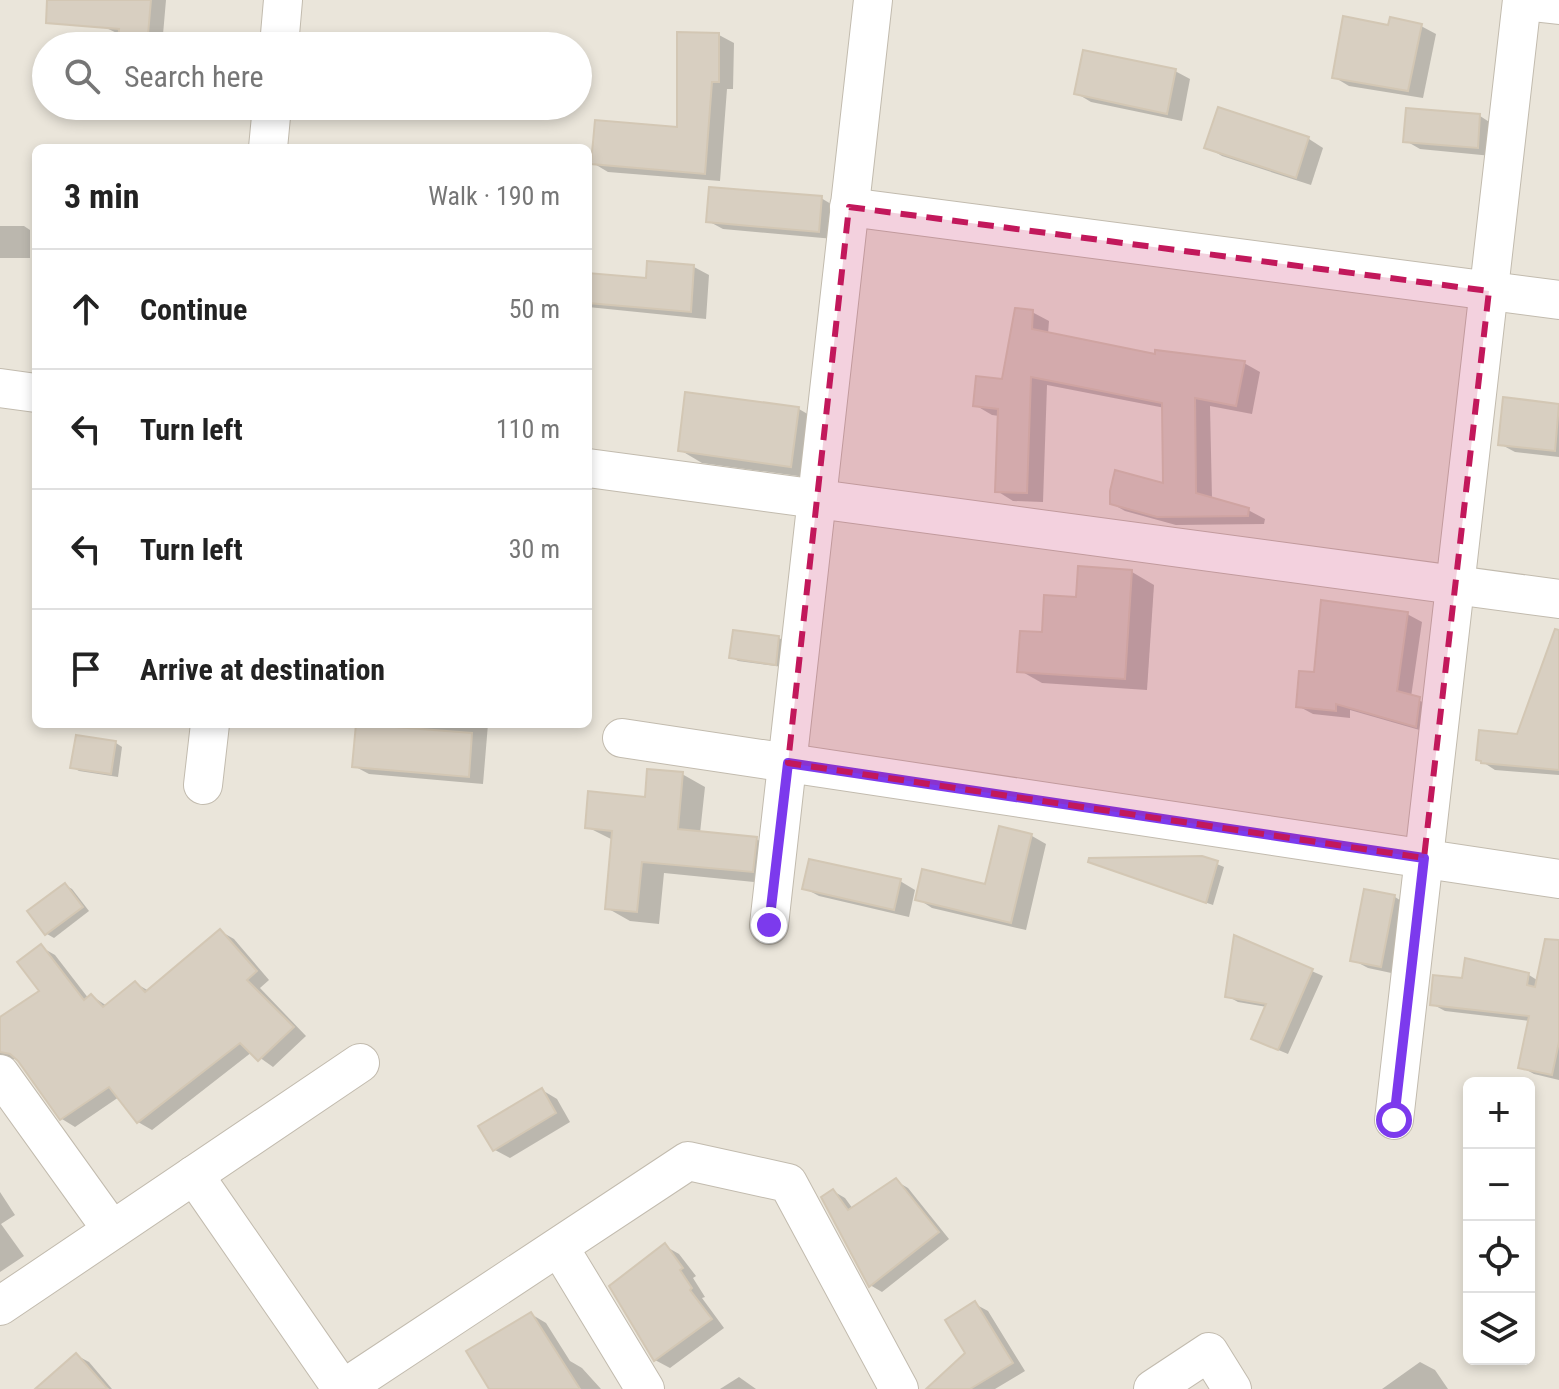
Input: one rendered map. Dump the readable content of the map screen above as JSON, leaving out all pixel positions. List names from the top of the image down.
{
  "page": {
    "search": "Search here",
    "heading": ["3 min", "Walk · 190 m"],
    "list": [
      ["Continue", "50 m"],
      ["Turn left", "110 m"],
      ["Turn left", "30 m"],
      "Arrive at destination"
    ],
    "map_buttons": ["+", "−"]
  }
}
